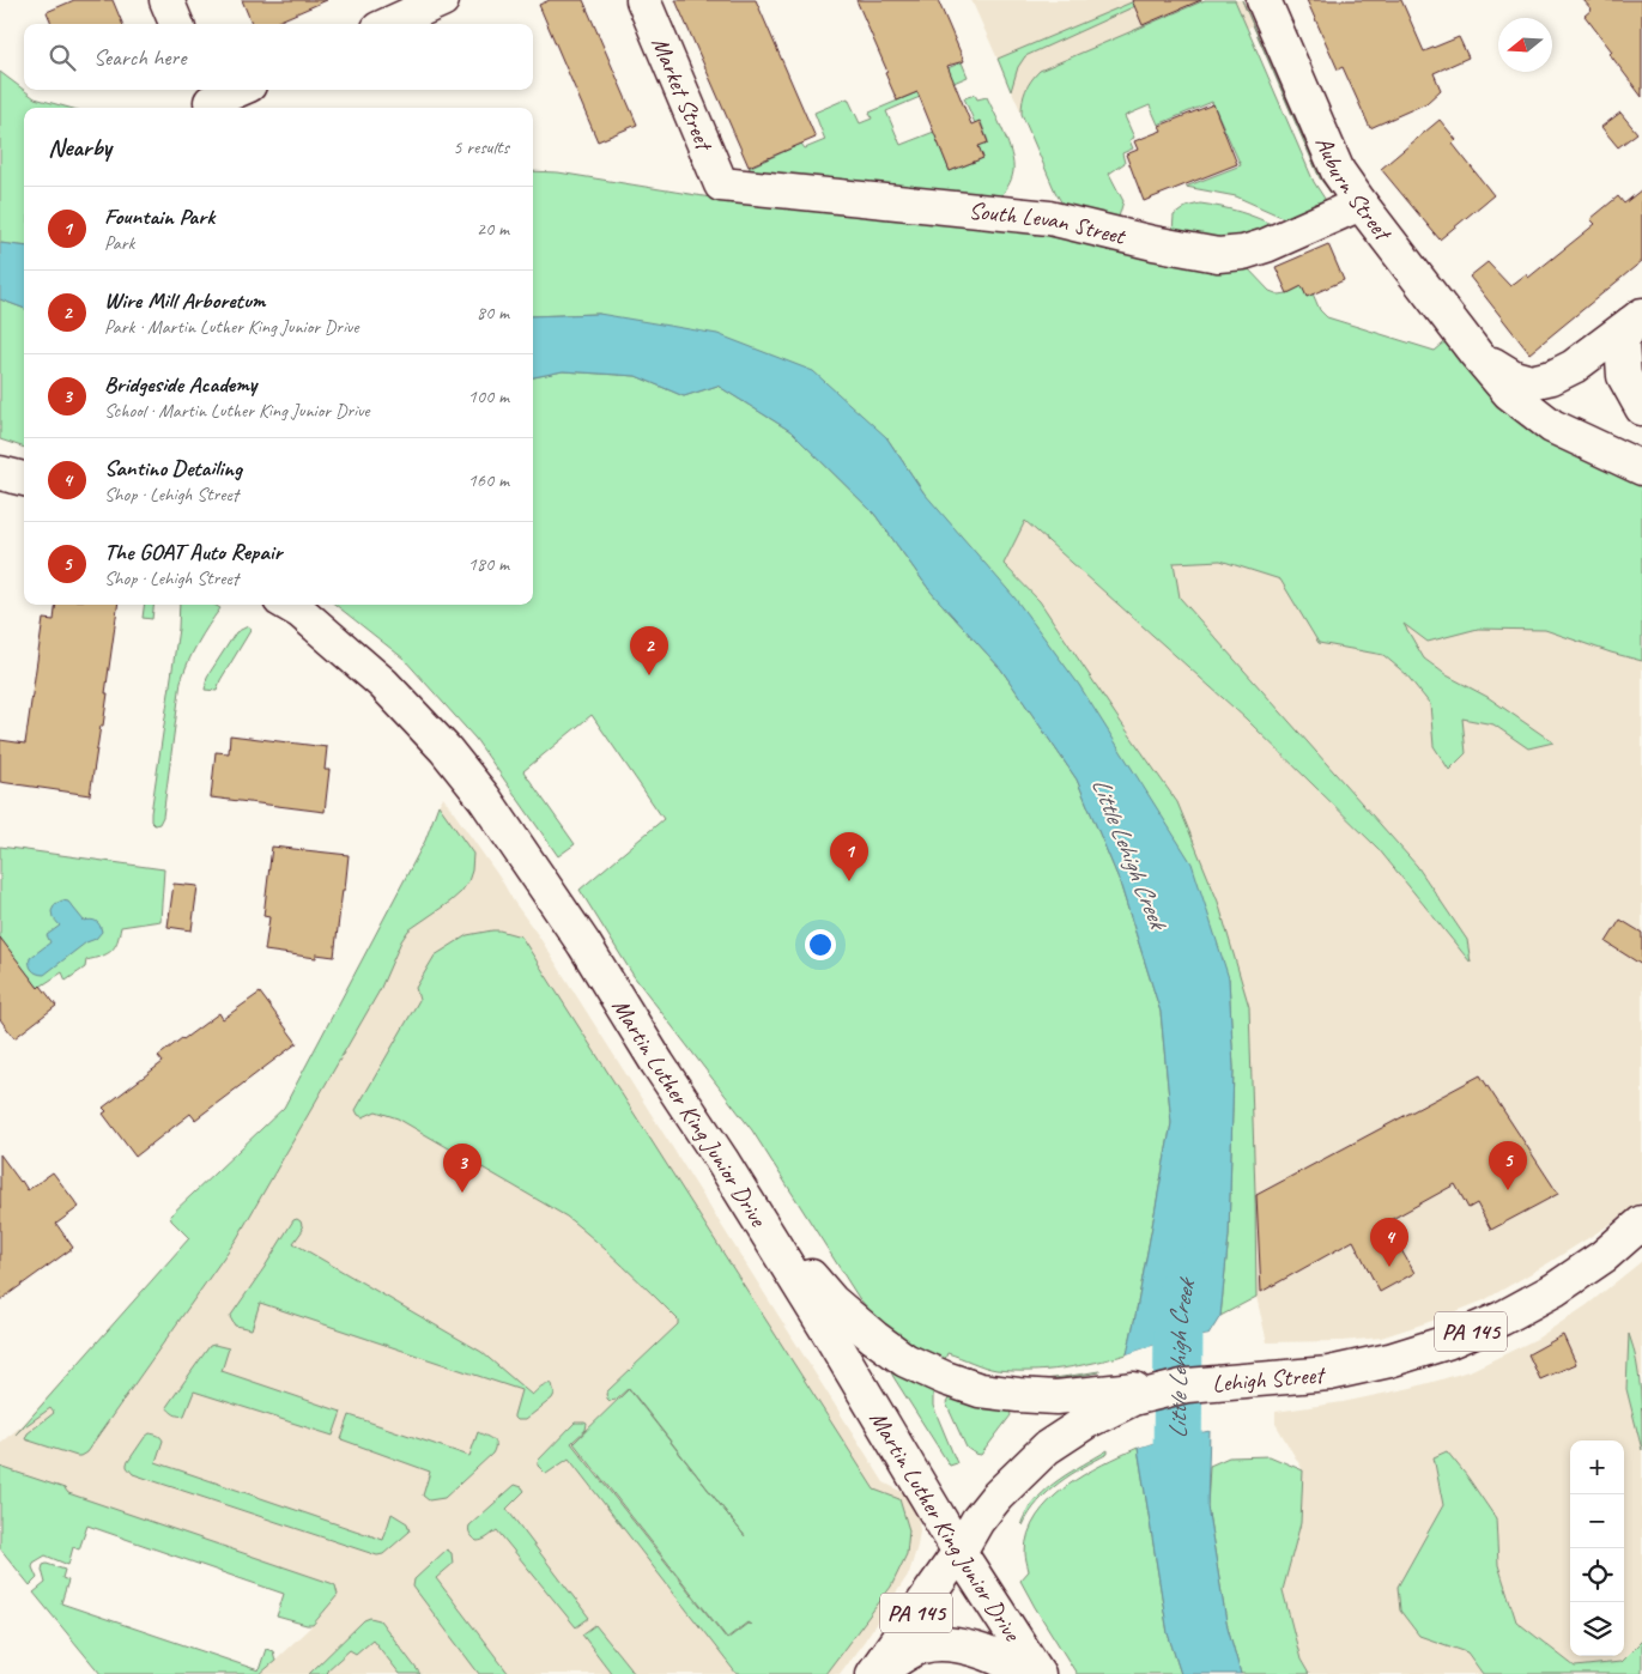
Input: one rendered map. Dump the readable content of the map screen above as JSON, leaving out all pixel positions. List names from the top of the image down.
{
  "streets": {
    "main road": [
      "Market Street",
      "Auburn Street",
      "South Levan Street",
      "Martin Luther King Junior Drive",
      "PA 145",
      "Lehigh Street"
    ]
  },
  "crossings": [
    ["Market Street", "South Levan Street"],
    ["Auburn Street", "South Levan Street"],
    ["Martin Luther King Junior Drive", "Lehigh Street"]
  ],
  "water": ["Little Lehigh Creek"],
  "north": "left",
  "page": {
    "search": "Search here",
    "heading": ["Nearby", "5 results"],
    "list": [
      {
        "mark": "1",
        "name": "Fountain Park",
        "note": "Park",
        "value": "20 m"
      },
      {
        "mark": "2",
        "name": "Wire Mill Arboretum",
        "note": "Park · Martin Luther King Junior Drive",
        "value": "80 m"
      },
      {
        "mark": "3",
        "name": "Bridgeside Academy",
        "note": "School · Martin Luther King Junior Drive",
        "value": "100 m"
      },
      {
        "mark": "4",
        "name": "Santino Detailing",
        "note": "Shop · Lehigh Street",
        "value": "160 m"
      },
      {
        "mark": "5",
        "name": "The GOAT Auto Repair",
        "note": "Shop · Lehigh Street",
        "value": "180 m"
      }
    ],
    "pins": [
      "2",
      "1",
      "5",
      "3",
      "4"
    ],
    "map_buttons": ["+", "−"]
  }
}
